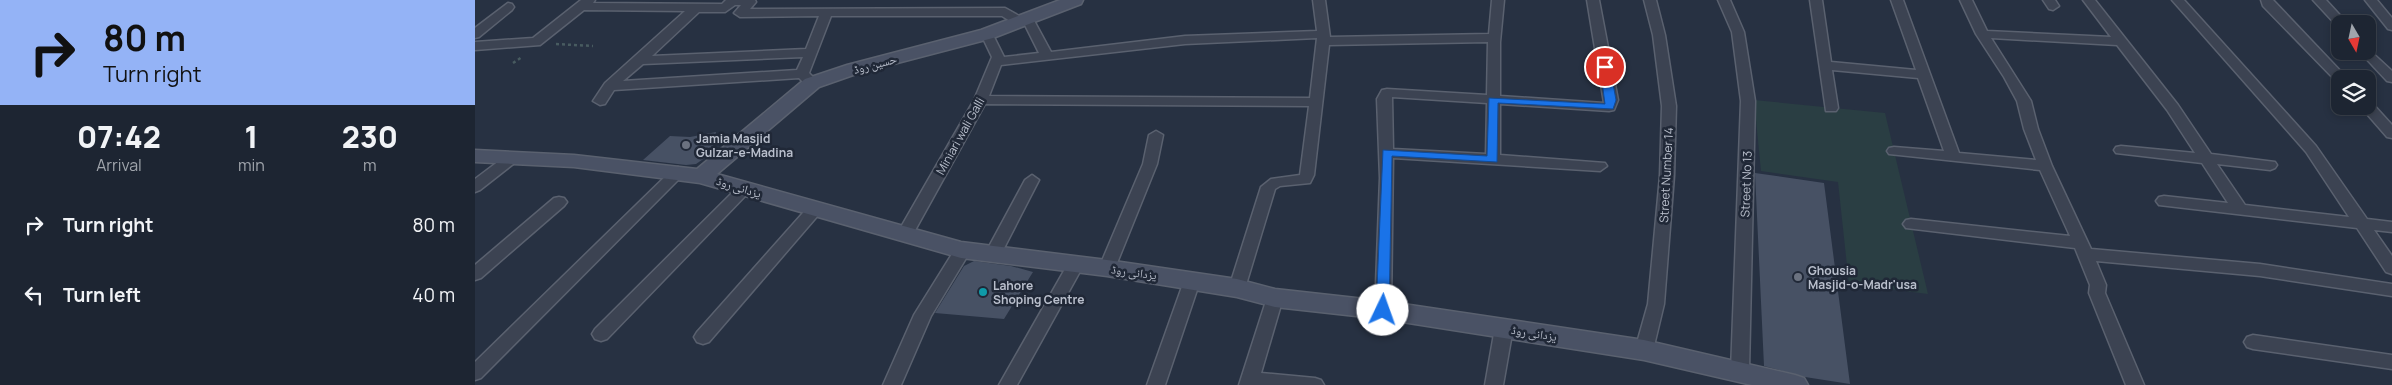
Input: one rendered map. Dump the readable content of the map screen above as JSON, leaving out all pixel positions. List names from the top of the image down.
{
  "streets": {
    "street": [
      "حسین روڈ",
      "Miniari wali Galli",
      "Street Number 14",
      "Street No 13",
      "یزدانی روڈ"
    ]
  },
  "crossings": [
    ["حسین روڈ", "یزدانی روڈ"],
    ["Miniari wali Galli", "یزدانی روڈ"],
    ["Street Number 14", "یزدانی روڈ"],
    ["Street No 13", "یزدانی روڈ"]
  ],
  "places": ["Jamia Masjid Gulzar-e-Madina", "Ghousia Masjid-o-Madr'usa", "Lahore Shoping Centre"],
  "north": "bottom",
  "page": {
    "turn": ["80 m", "Turn right"],
    "eta": [
      "07:42",
      "Arrival",
      "1",
      "min",
      "230",
      "m"
    ],
    "list": [
      {
        "name": "Turn right",
        "value": "80 m"
      },
      {
        "name": "Turn left",
        "value": "40 m"
      }
    ]
  }
}
